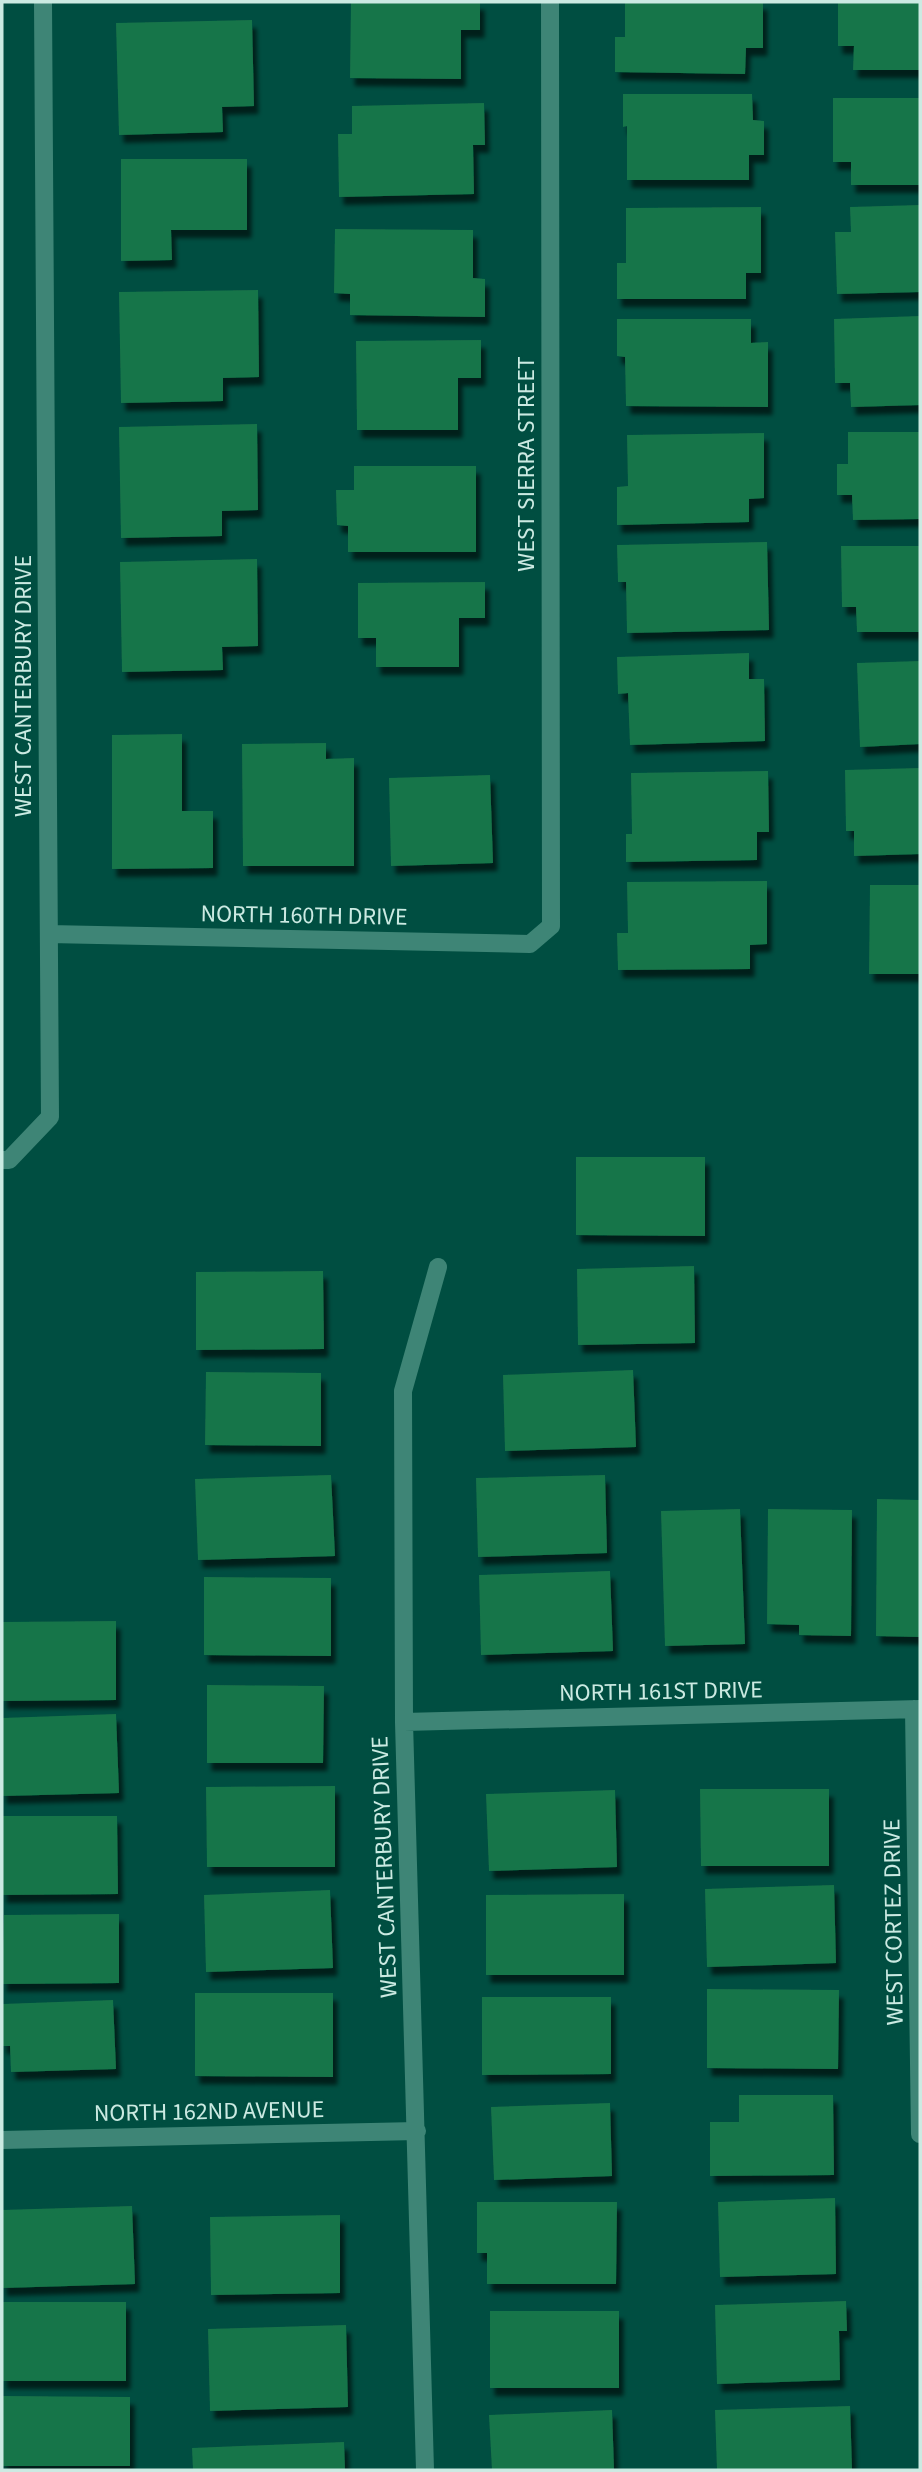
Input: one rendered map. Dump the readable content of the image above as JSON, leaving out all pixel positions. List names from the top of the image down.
{
  "streets": {
    "street": [
      "WEST SIERRA STREET",
      "WEST CANTERBURY DRIVE",
      "NORTH 160TH DRIVE",
      "NORTH 161ST DRIVE",
      "WEST CORTEZ DRIVE",
      "NORTH 162ND AVENUE"
    ]
  },
  "crossings": [
    ["WEST SIERRA STREET", "NORTH 160TH DRIVE"],
    ["WEST CANTERBURY DRIVE", "NORTH 160TH DRIVE"],
    ["WEST CANTERBURY DRIVE", "NORTH 161ST DRIVE"],
    ["WEST CANTERBURY DRIVE", "NORTH 162ND AVENUE"],
    ["NORTH 161ST DRIVE", "WEST CORTEZ DRIVE"]
  ]
}
